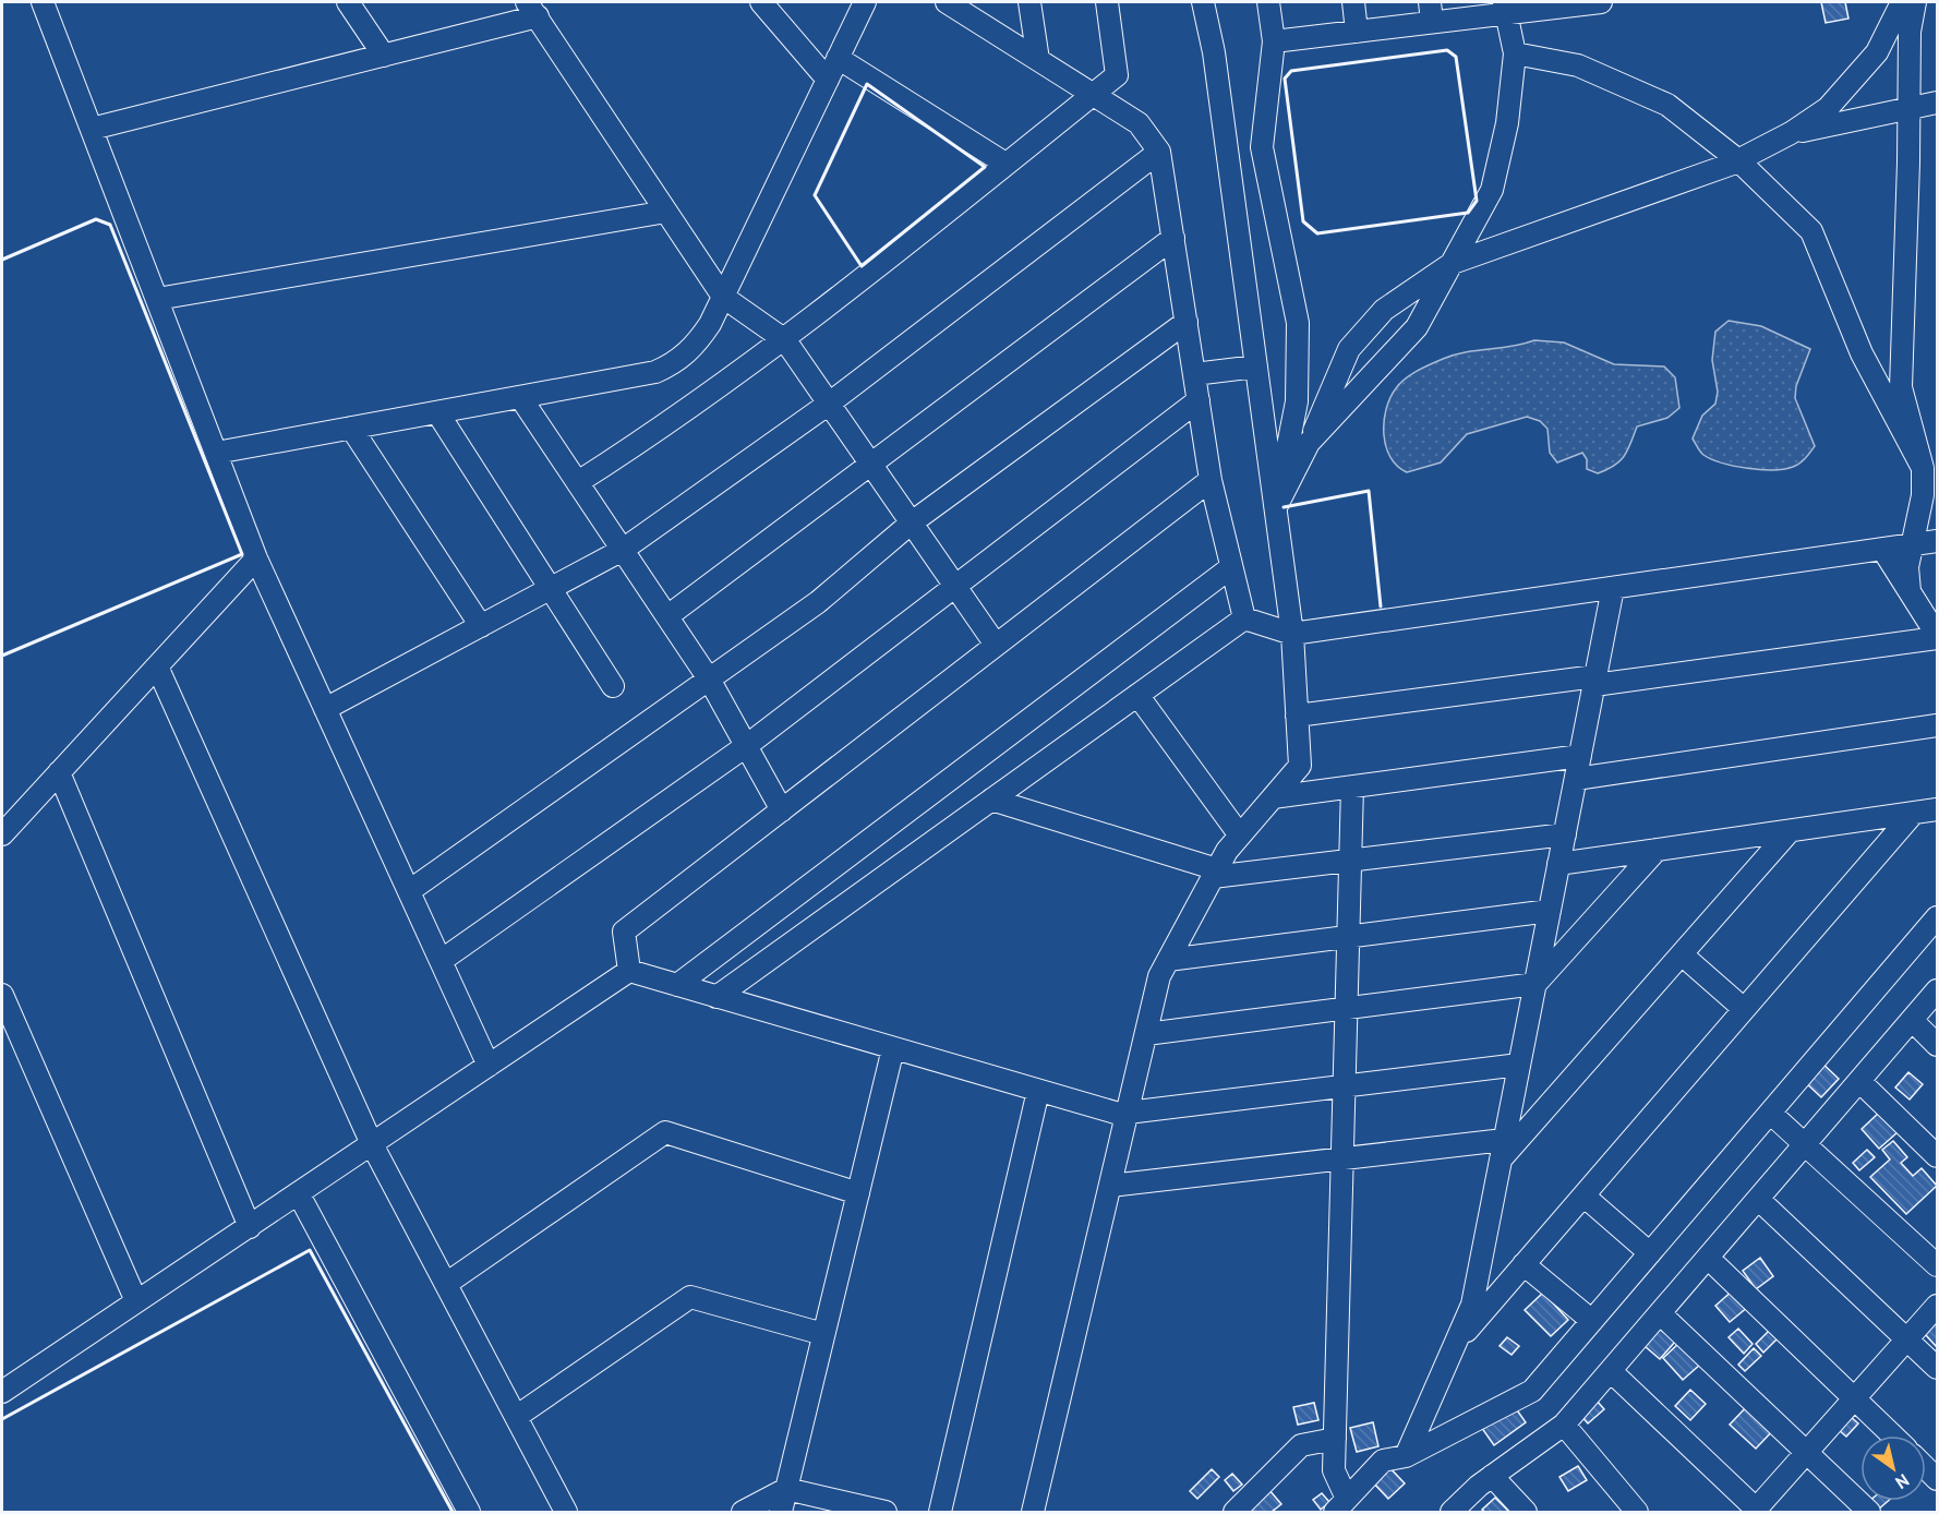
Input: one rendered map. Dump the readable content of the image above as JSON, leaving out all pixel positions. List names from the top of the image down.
{
  "north": "bottom right"
}
